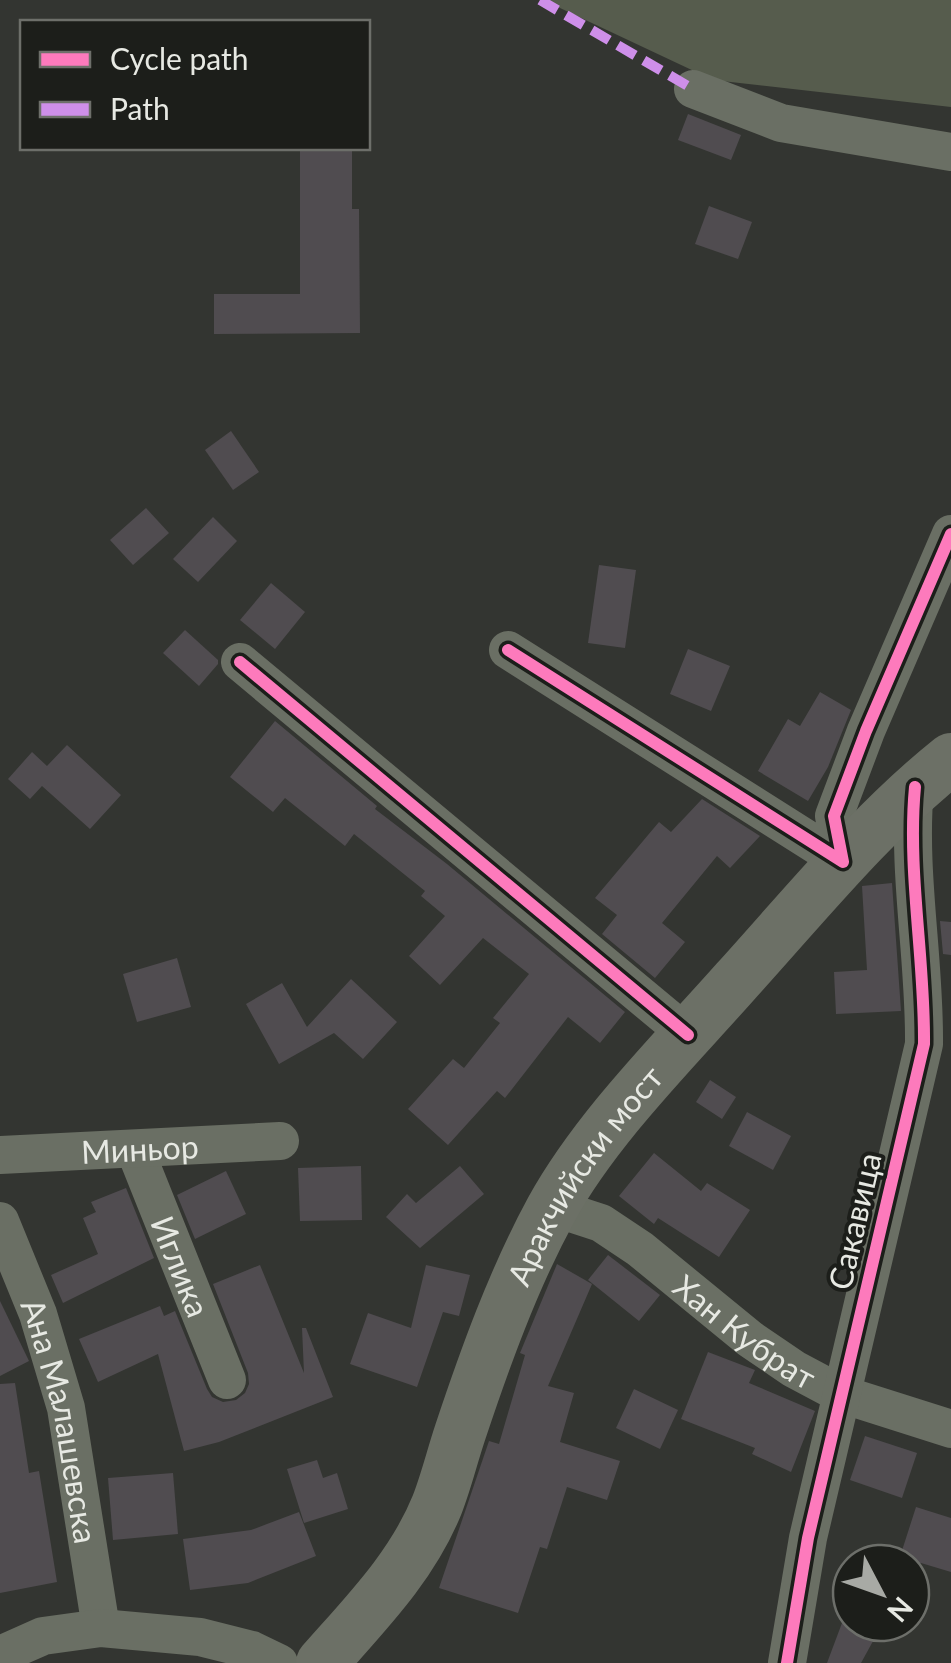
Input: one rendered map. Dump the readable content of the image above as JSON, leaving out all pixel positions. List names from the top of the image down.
{
  "streets": {
    "main road": ["Аракчийски мост"],
    "street": [
      "Миньор",
      "Сакавица",
      "Иглика",
      "Хан Кубрат",
      "Ана Малашевска"
    ]
  },
  "crossings": [
    ["Миньор", "Иглика"],
    ["Аракчийски мост", "Сакавица"],
    ["Аракчийски мост", "Хан Кубрат"],
    ["Сакавица", "Хан Кубрат"]
  ],
  "legend": ["Cycle path", "Path"],
  "north": "bottom right"
}
